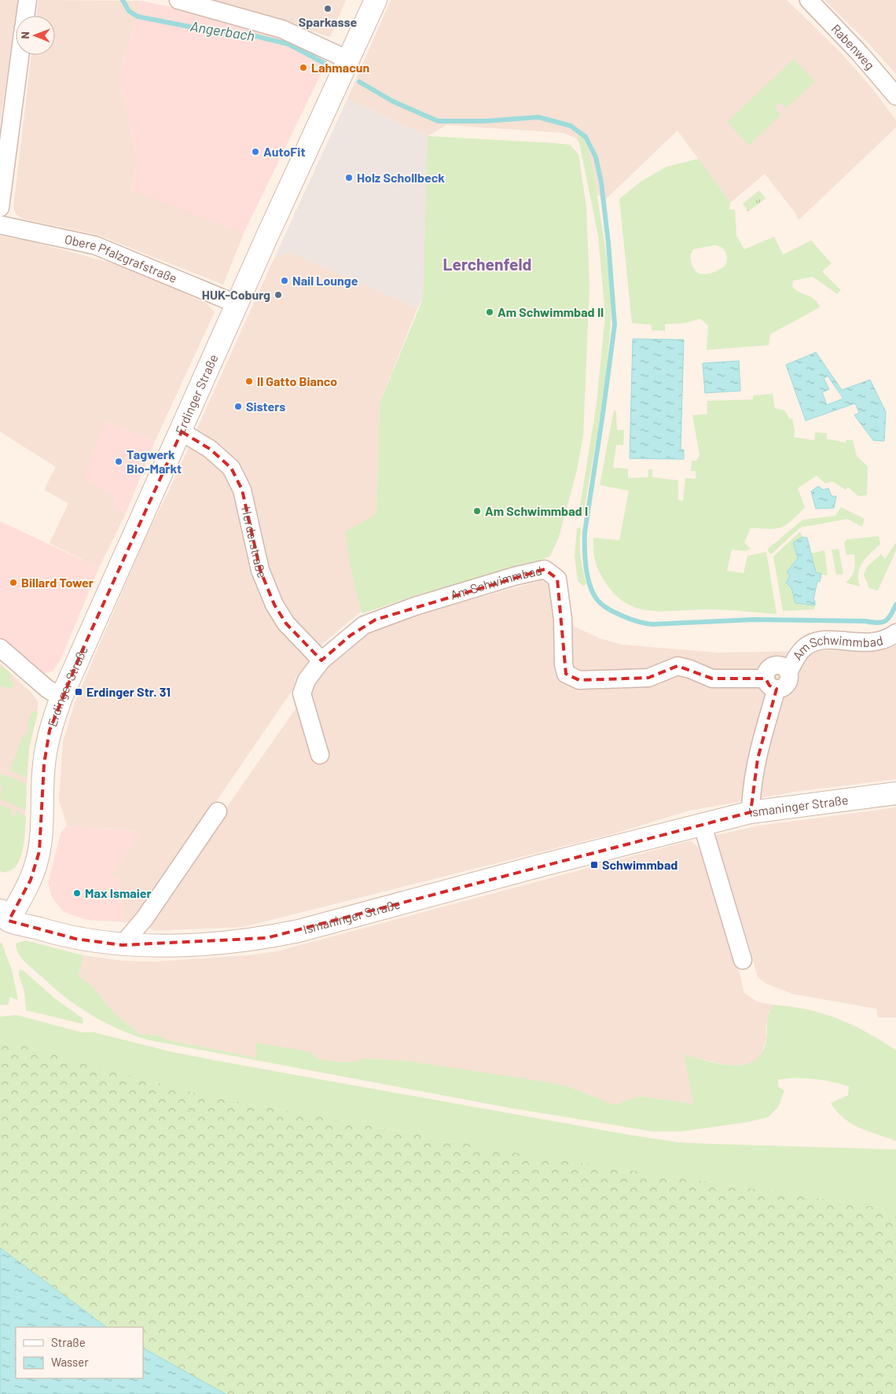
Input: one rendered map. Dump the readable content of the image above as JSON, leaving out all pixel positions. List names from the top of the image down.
{
  "streets": {
    "street": [
      "Rabenweg",
      "Obere Pfalzgrafstraße",
      "Erdinger Straße",
      "Herderstraße",
      "Am Schwimmbad",
      "Ismaninger Straße"
    ]
  },
  "crossings": [
    ["Obere Pfalzgrafstraße", "Erdinger Straße"],
    ["Erdinger Straße", "Herderstraße"],
    ["Erdinger Straße", "Ismaninger Straße"],
    ["Herderstraße", "Am Schwimmbad"]
  ],
  "districts": ["Lerchenfeld"],
  "water": ["Angerbach"],
  "places": {
    "other": [
      "Sparkasse",
      "Lahmacun",
      "AutoFit",
      "Holz Schollbeck",
      "Nail Lounge",
      "HUK-Coburg",
      "Am Schwimmbad II",
      "Il Gatto Bianco",
      "Sisters",
      "Tagwerk Bio-Markt",
      "Am Schwimmbad I",
      "Billard Tower",
      "Max Ismaier"
    ],
    "transit": ["Erdinger Str. 31", "Schwimmbad"]
  },
  "legend": ["Straße", "Wasser"],
  "north": "left"
}
